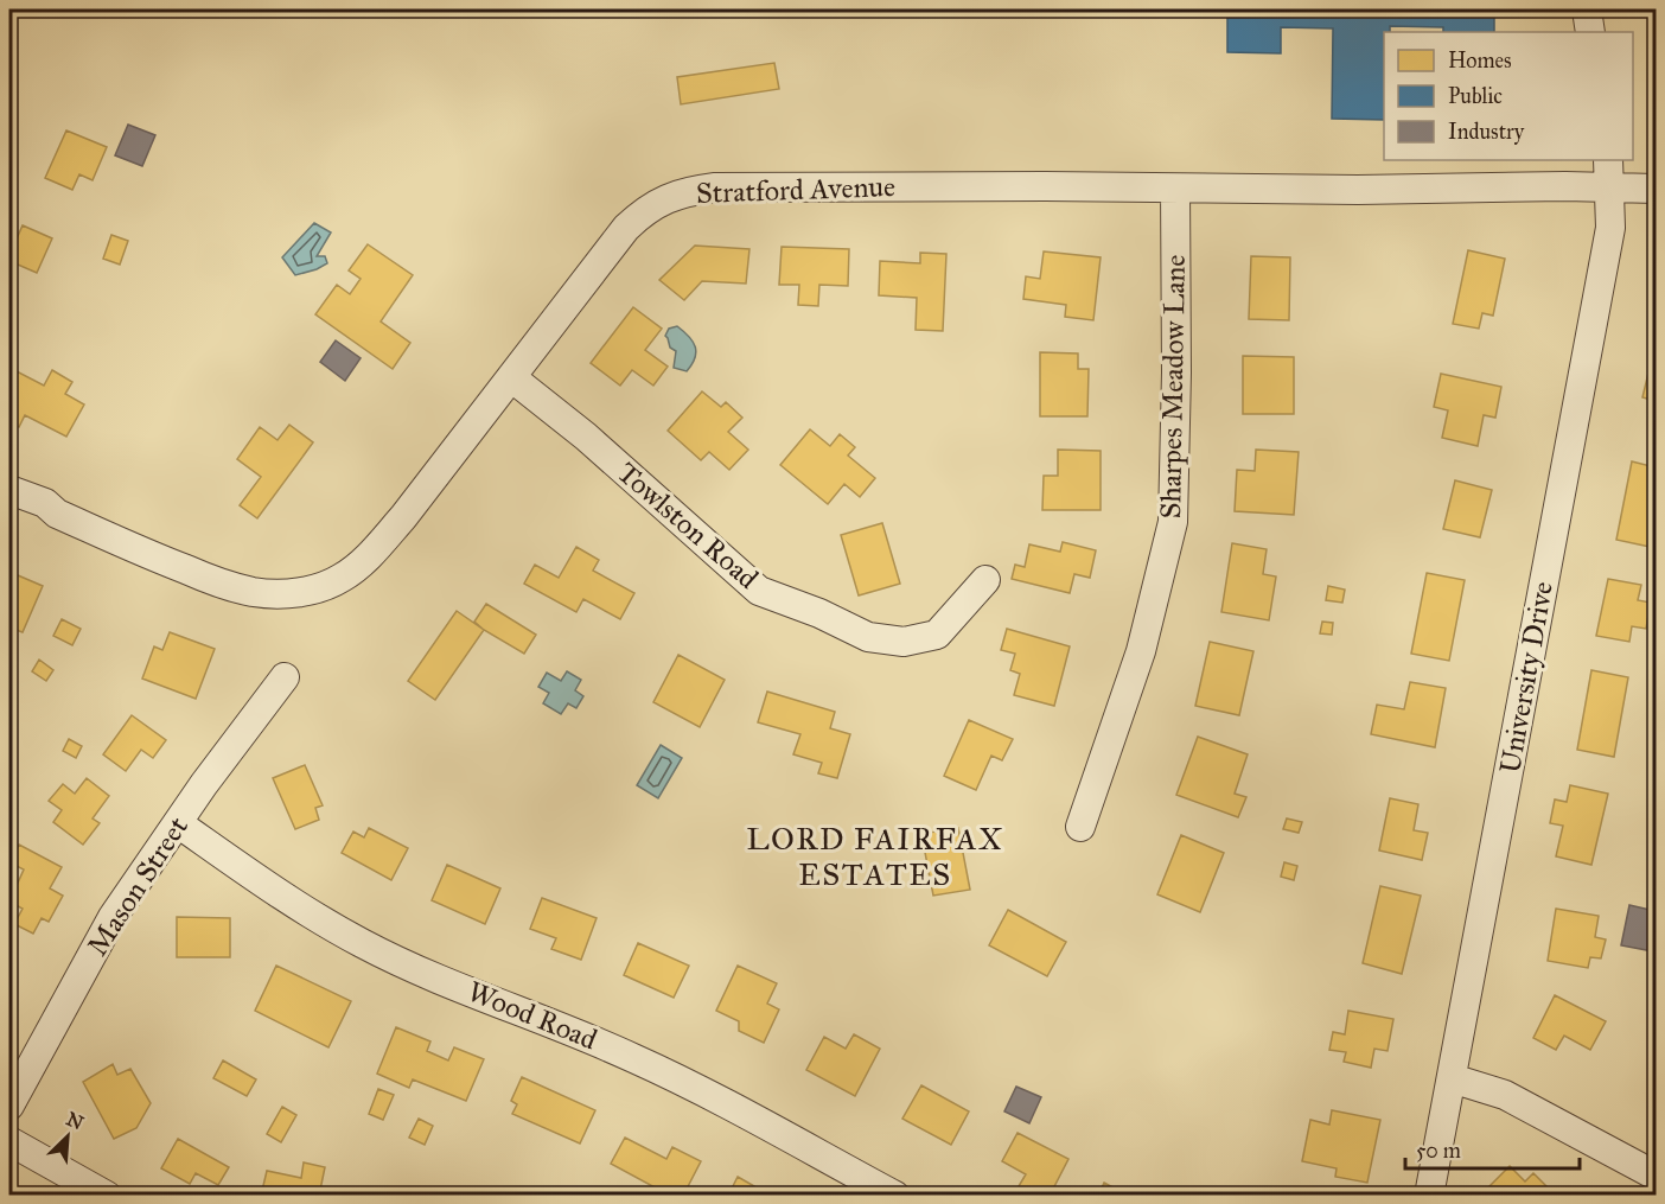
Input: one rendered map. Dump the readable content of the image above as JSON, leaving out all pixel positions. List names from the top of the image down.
{
  "streets": {
    "street": [
      "Stratford Avenue",
      "Sharpes Meadow Lane",
      "Towlston Road",
      "University Drive",
      "Mason Street",
      "Wood Road"
    ]
  },
  "crossings": [
    ["Stratford Avenue", "Sharpes Meadow Lane"],
    ["Stratford Avenue", "Towlston Road"],
    ["Stratford Avenue", "University Drive"],
    ["Mason Street", "Wood Road"]
  ],
  "districts": ["LORD FAIRFAX ESTATES"],
  "legend": ["Homes", "Public", "Industry"],
  "scale_bar": "50 m",
  "north": "top right"
}
